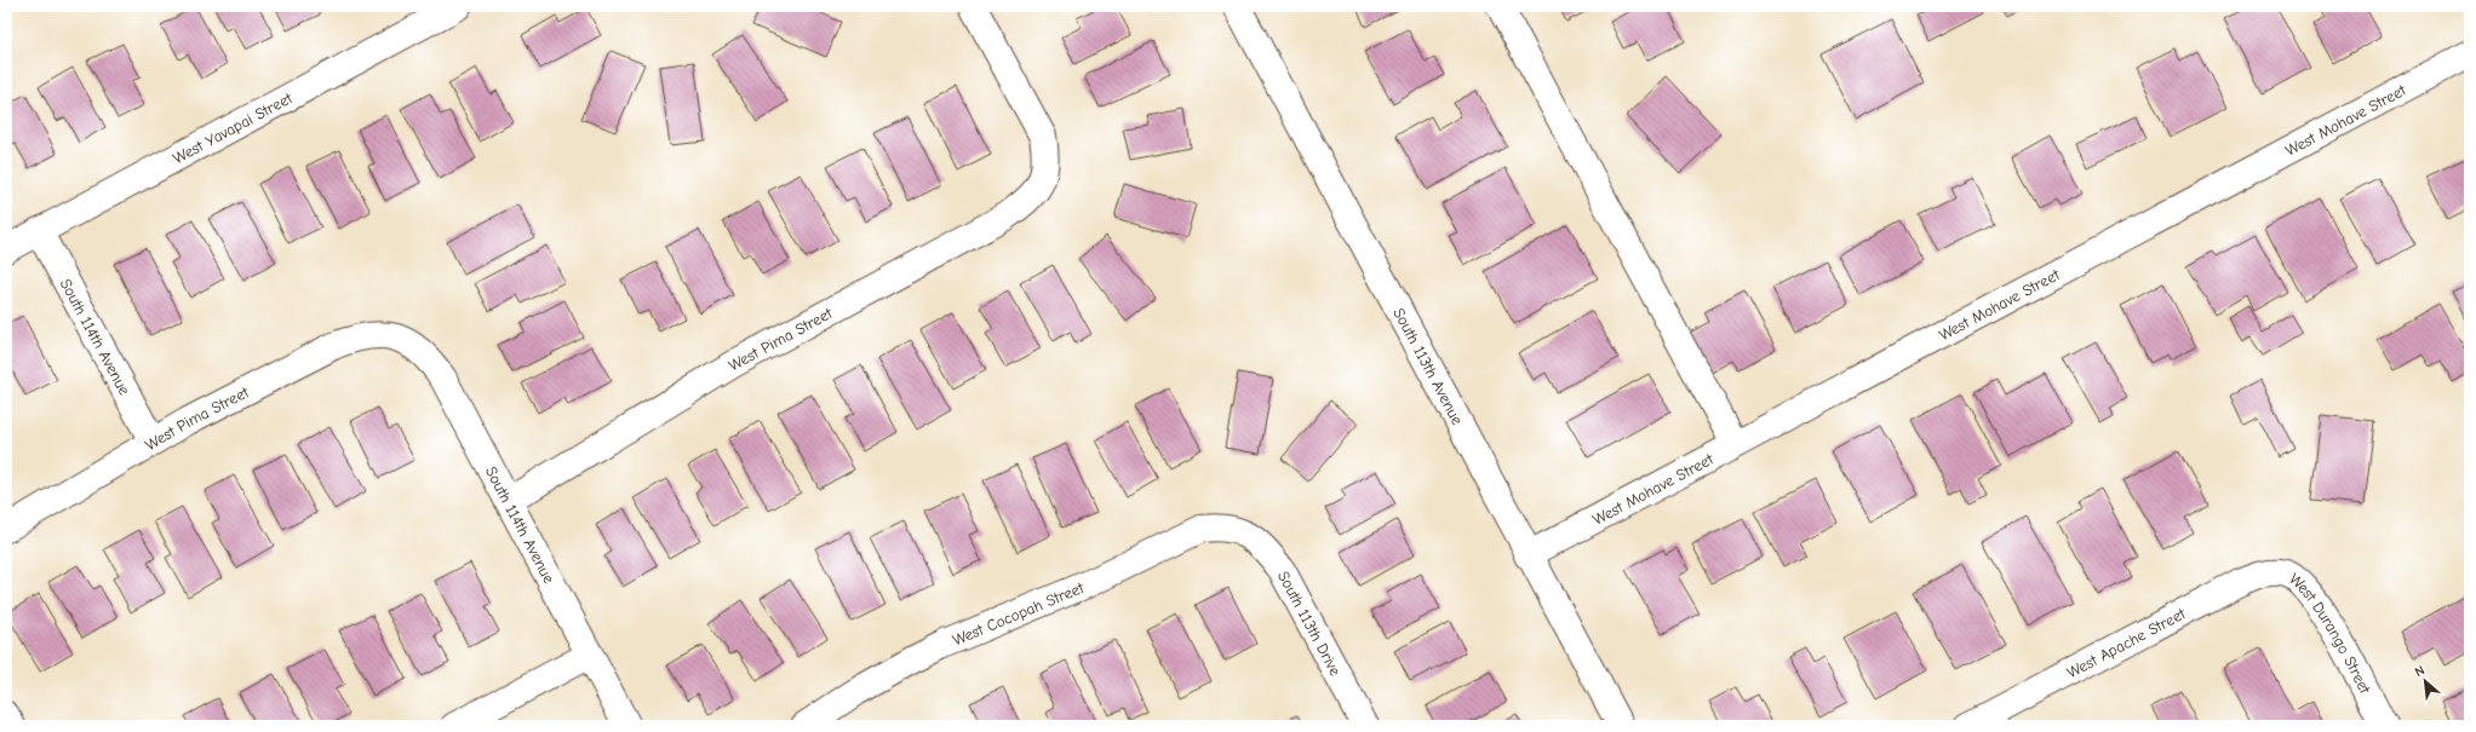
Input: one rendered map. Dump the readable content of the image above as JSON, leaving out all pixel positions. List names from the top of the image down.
{
  "streets": {
    "street": [
      "West Mohave Street",
      "West Yavapai Street",
      "South 114th Avenue",
      "West Pima Street",
      "South 113th Avenue",
      "West Cocopah Street",
      "South 113th Drive",
      "West Durango Street",
      "West Apache Street"
    ]
  },
  "crossings": [
    ["West Mohave Street", "South 113th Avenue"],
    ["West Yavapai Street", "South 114th Avenue"],
    ["South 114th Avenue", "West Pima Street"],
    ["West Cocopah Street", "South 113th Drive"],
    ["West Durango Street", "West Apache Street"]
  ],
  "north": "top left"
}
